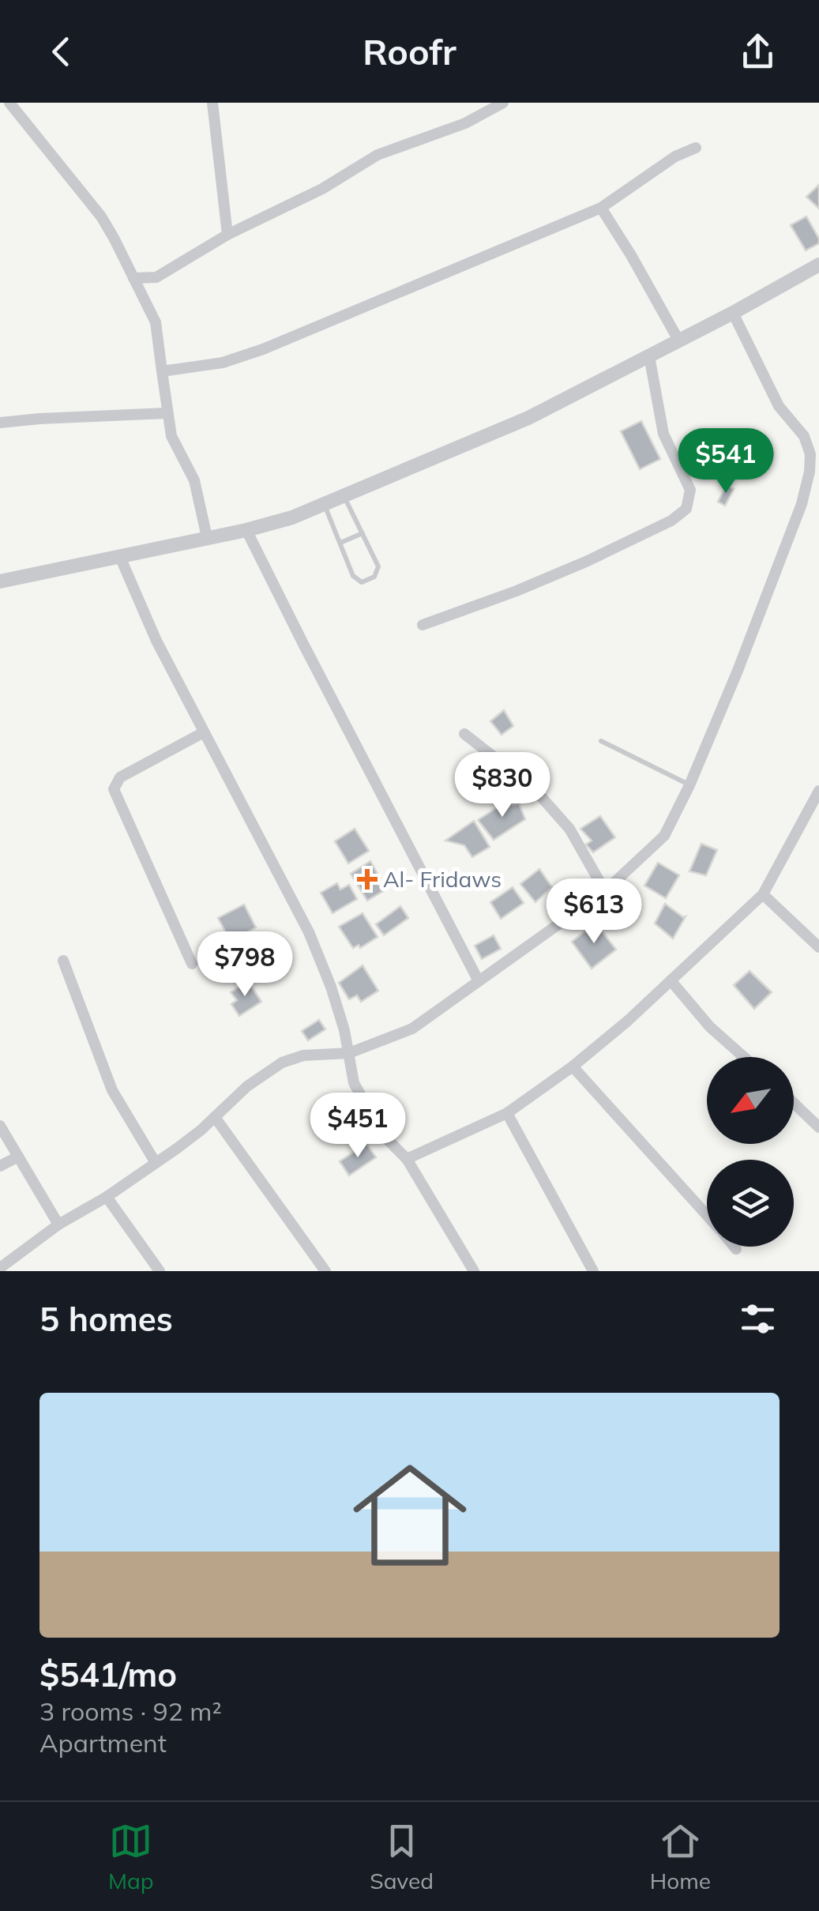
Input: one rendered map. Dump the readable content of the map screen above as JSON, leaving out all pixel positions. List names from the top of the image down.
{
  "places": {
    "health": ["Al- Fridaws"]
  },
  "north": "bottom left",
  "page": {
    "header": "Roofr",
    "price": [
      "$541",
      "$830",
      "$613",
      "$798",
      "$451"
    ],
    "heading": "5 homes",
    "list": [
      {
        "name": "$541/mo",
        "note": "3 rooms · 92 m² · Apartment"
      }
    ],
    "tabs": ["Map", "Saved", "Home"]
  }
}
